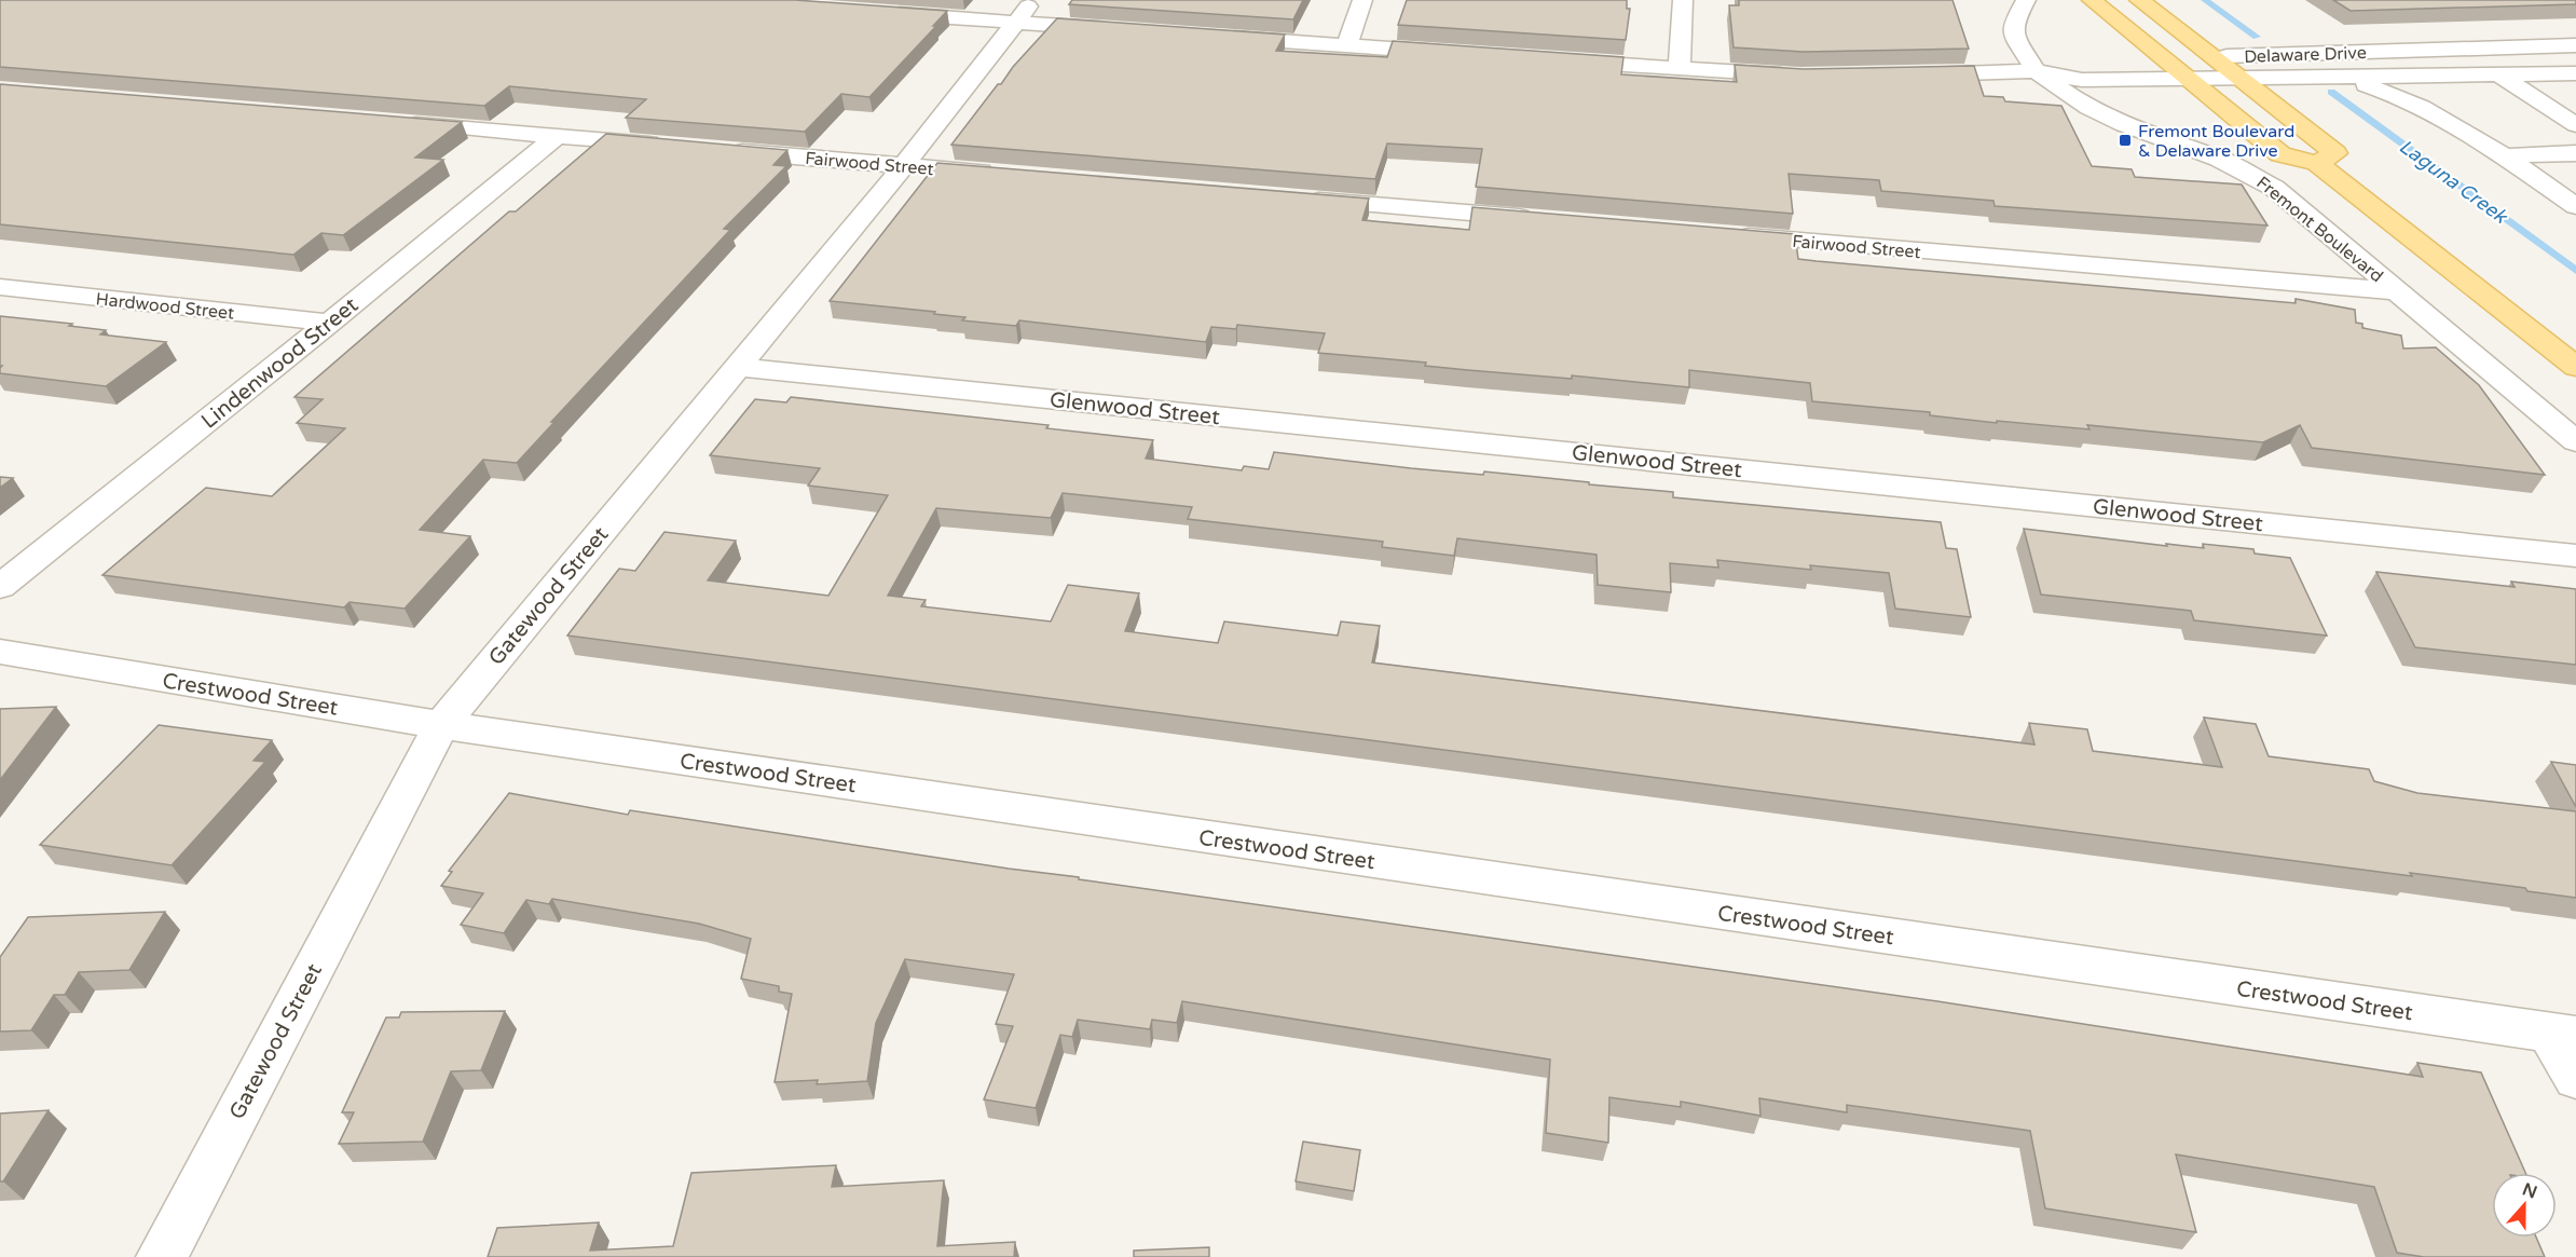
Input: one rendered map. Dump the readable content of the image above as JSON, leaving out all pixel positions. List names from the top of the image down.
{
  "streets": {
    "main road": ["Fremont Boulevard"],
    "street": [
      "Delaware Drive",
      "Fairwood Street",
      "Hardwood Street",
      "Lindenwood Street",
      "Glenwood Street",
      "Gatewood Street",
      "Crestwood Street"
    ]
  },
  "crossings": [
    ["Delaware Drive", "Fremont Boulevard"],
    ["Fairwood Street", "Fremont Boulevard"],
    ["Fairwood Street", "Gatewood Street"],
    ["Hardwood Street", "Lindenwood Street"],
    ["Glenwood Street", "Gatewood Street"],
    ["Gatewood Street", "Crestwood Street"]
  ],
  "water": ["Laguna Creek"],
  "places": {
    "transit": ["Fremont Boulevard & Delaware Drive"]
  },
  "north": "top"
}
